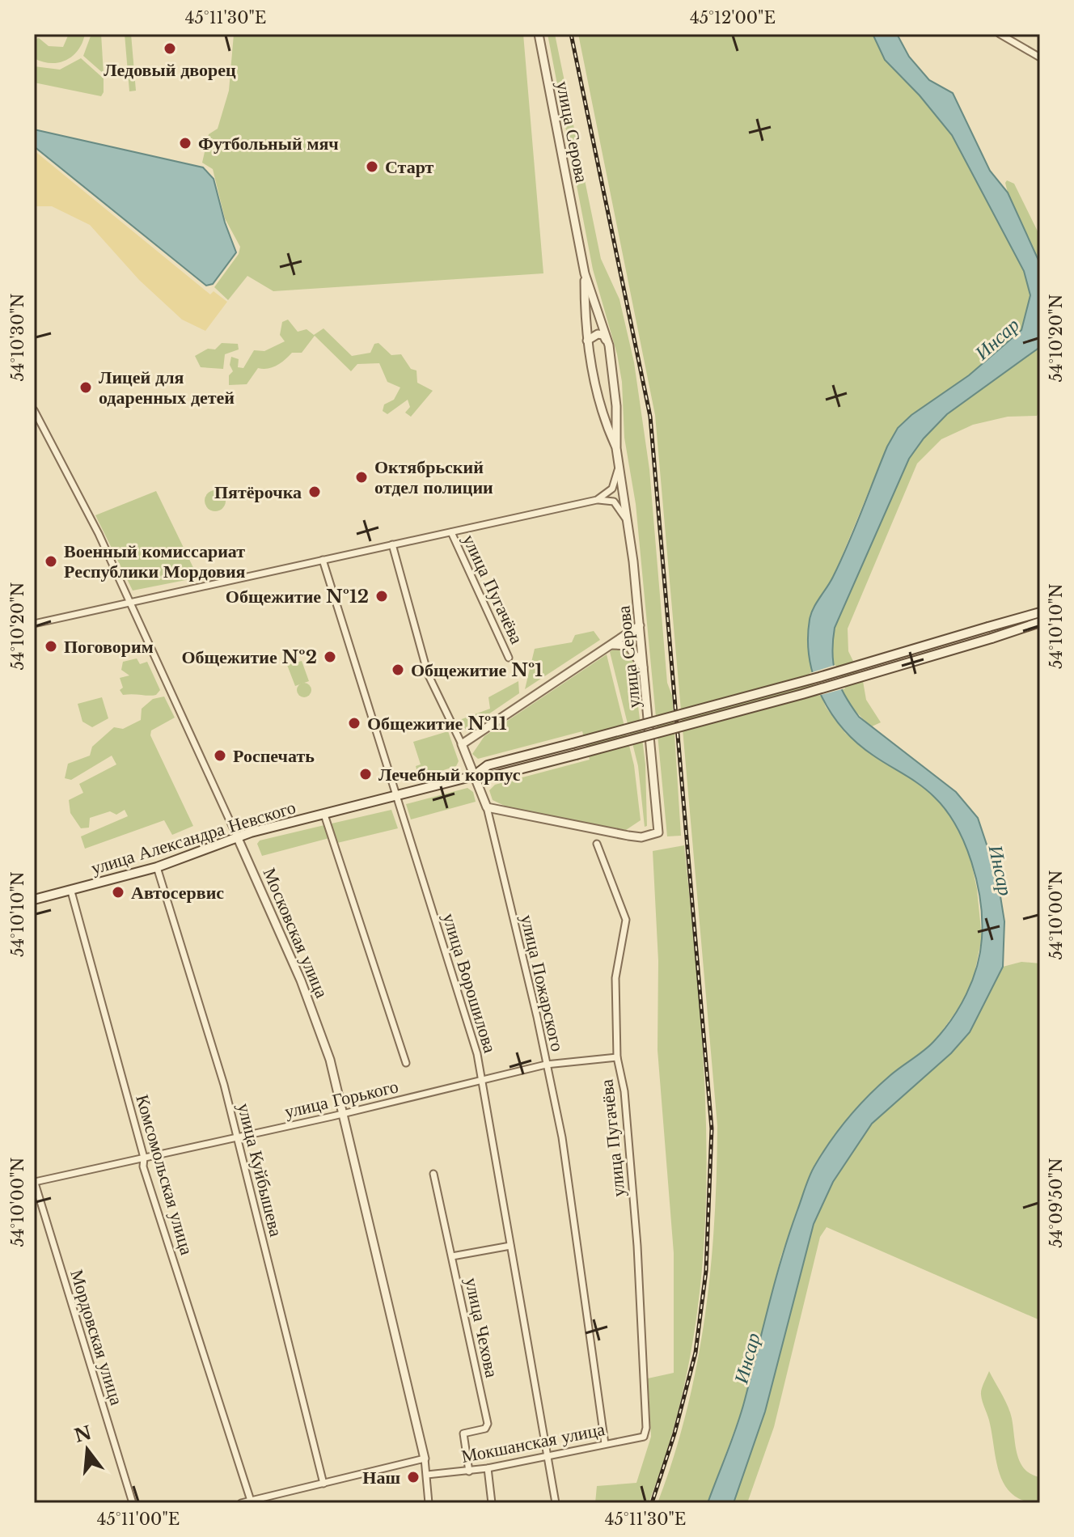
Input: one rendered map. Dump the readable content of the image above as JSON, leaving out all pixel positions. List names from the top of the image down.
{
  "streets": {
    "main road": ["улица Александра Невского"],
    "street": [
      "улица Серова",
      "улица Пугачёва",
      "Московская улица",
      "улица Ворошилова",
      "улица Пожарского",
      "улица Горького",
      "улица Куйбышева",
      "Комсомольская улица",
      "улица Чехова",
      "Мордовская улица",
      "Мокшанская улица"
    ]
  },
  "crossings": [
    ["улица Серова", "улица Пожарского"],
    ["улица Пугачёва", "улица Горького"],
    ["улица Пугачёва", "Мокшанская улица"],
    ["улица Александра Невского", "Московская улица"],
    ["улица Александра Невского", "улица Ворошилова"],
    ["улица Александра Невского", "улица Пожарского"],
    ["улица Александра Невского", "улица Куйбышева"],
    ["улица Александра Невского", "Комсомольская улица"],
    ["Московская улица", "улица Горького"],
    ["Московская улица", "Мокшанская улица"],
    ["улица Ворошилова", "улица Горького"],
    ["улица Ворошилова", "Мокшанская улица"],
    ["улица Пожарского", "улица Горького"],
    ["улица Пожарского", "Мокшанская улица"],
    ["улица Горького", "улица Куйбышева"],
    ["улица Горького", "Комсомольская улица"],
    ["улица Горького", "Мордовская улица"],
    ["улица Чехова", "Мокшанская улица"]
  ],
  "water": ["Инсар"],
  "places": [
    "Ледовый дворец",
    "Футбольный мяч",
    "Старт",
    "Лицей для одаренных детей",
    "Октябрьский отдел полиции",
    "Пятёрочка",
    "Военный комиссариат Республики Мордовия",
    "Общежитие №12",
    "Поговорим",
    "Общежитие №2",
    "Общежитие №1",
    "Общежитие №11",
    "Роспечать",
    "Лечебный корпус",
    "Автосервис",
    "Наш"
  ],
  "north": "top",
  "coordinates": [
    "45°11'30\"E",
    "45°12'00\"E",
    "54°10'30\"N",
    "54°10'20\"N",
    "54°10'10\"N",
    "54°10'00\"N",
    "54°09'50\"N",
    "45°11'00\"E"
  ]
}
